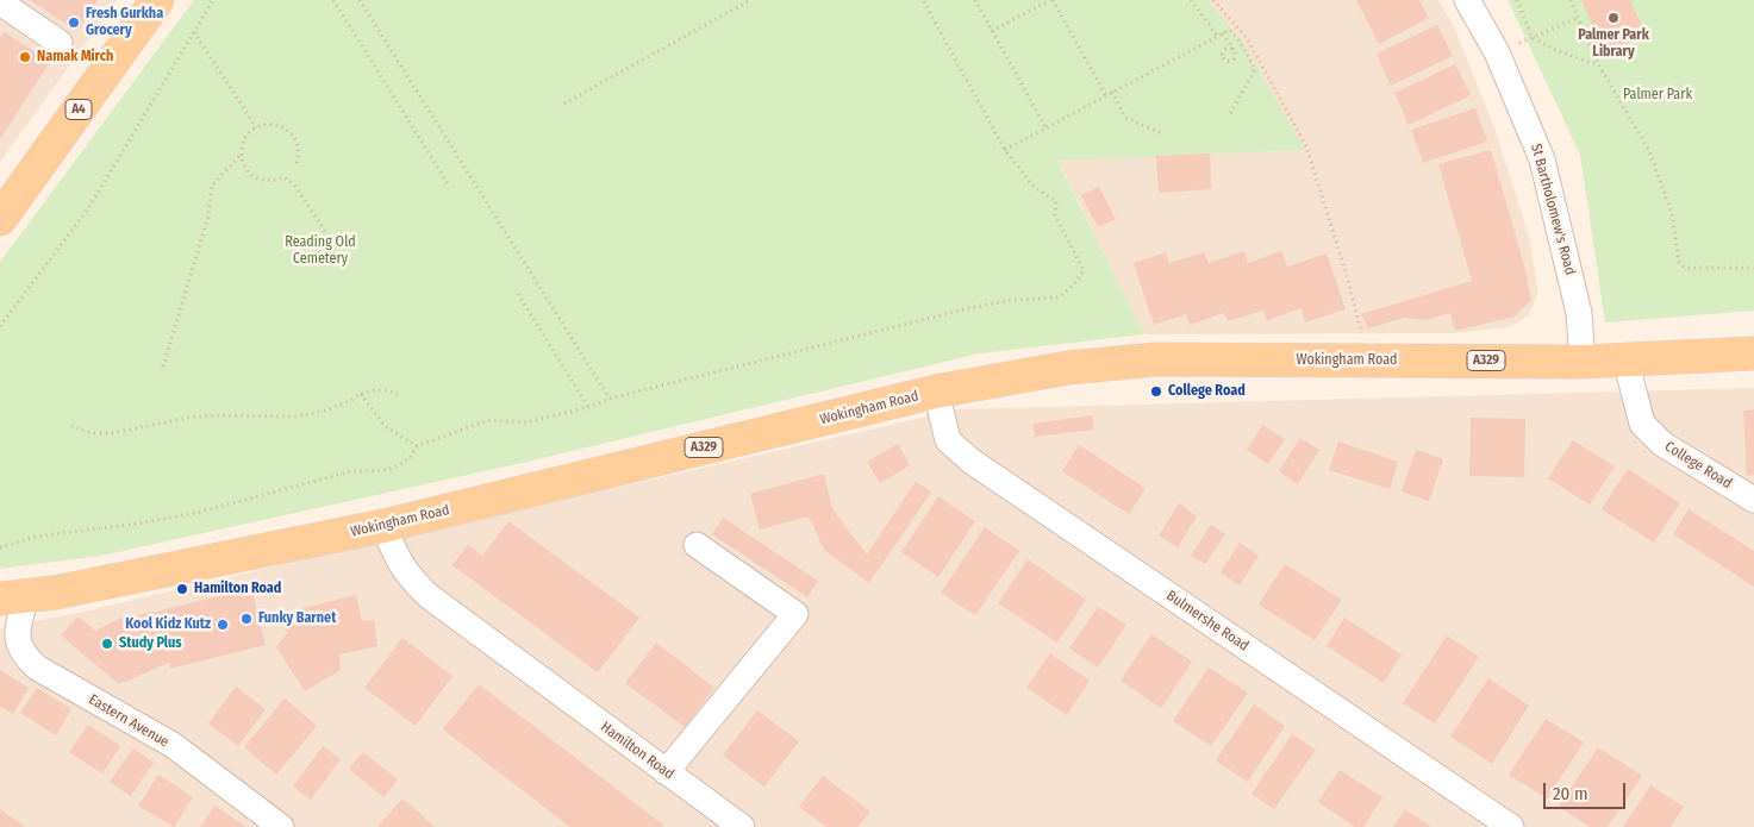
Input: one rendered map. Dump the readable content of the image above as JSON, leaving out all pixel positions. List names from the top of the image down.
{
  "streets": {
    "main road": ["A4", "Wokingham Road", "A329"],
    "street": [
      "St Bartholomew's Road",
      "College Road",
      "Bulmershe Road",
      "Eastern Avenue",
      "Hamilton Road"
    ]
  },
  "crossings": [
    ["St Bartholomew's Road", "Wokingham Road"],
    ["Wokingham Road", "College Road"],
    ["Wokingham Road", "Bulmershe Road"],
    ["Wokingham Road", "Eastern Avenue"],
    ["Wokingham Road", "Hamilton Road"]
  ],
  "parks": ["Palmer Park", "Reading Old Cemetery"],
  "places": [
    "Palmer Park Library",
    "Fresh Gurkha Grocery",
    "Namak Mirch",
    "College Road",
    "Hamilton Road",
    "Funky Barnet",
    "Kool Kidz Kutz",
    "Study Plus"
  ],
  "scale_bar": "20 m"
}
